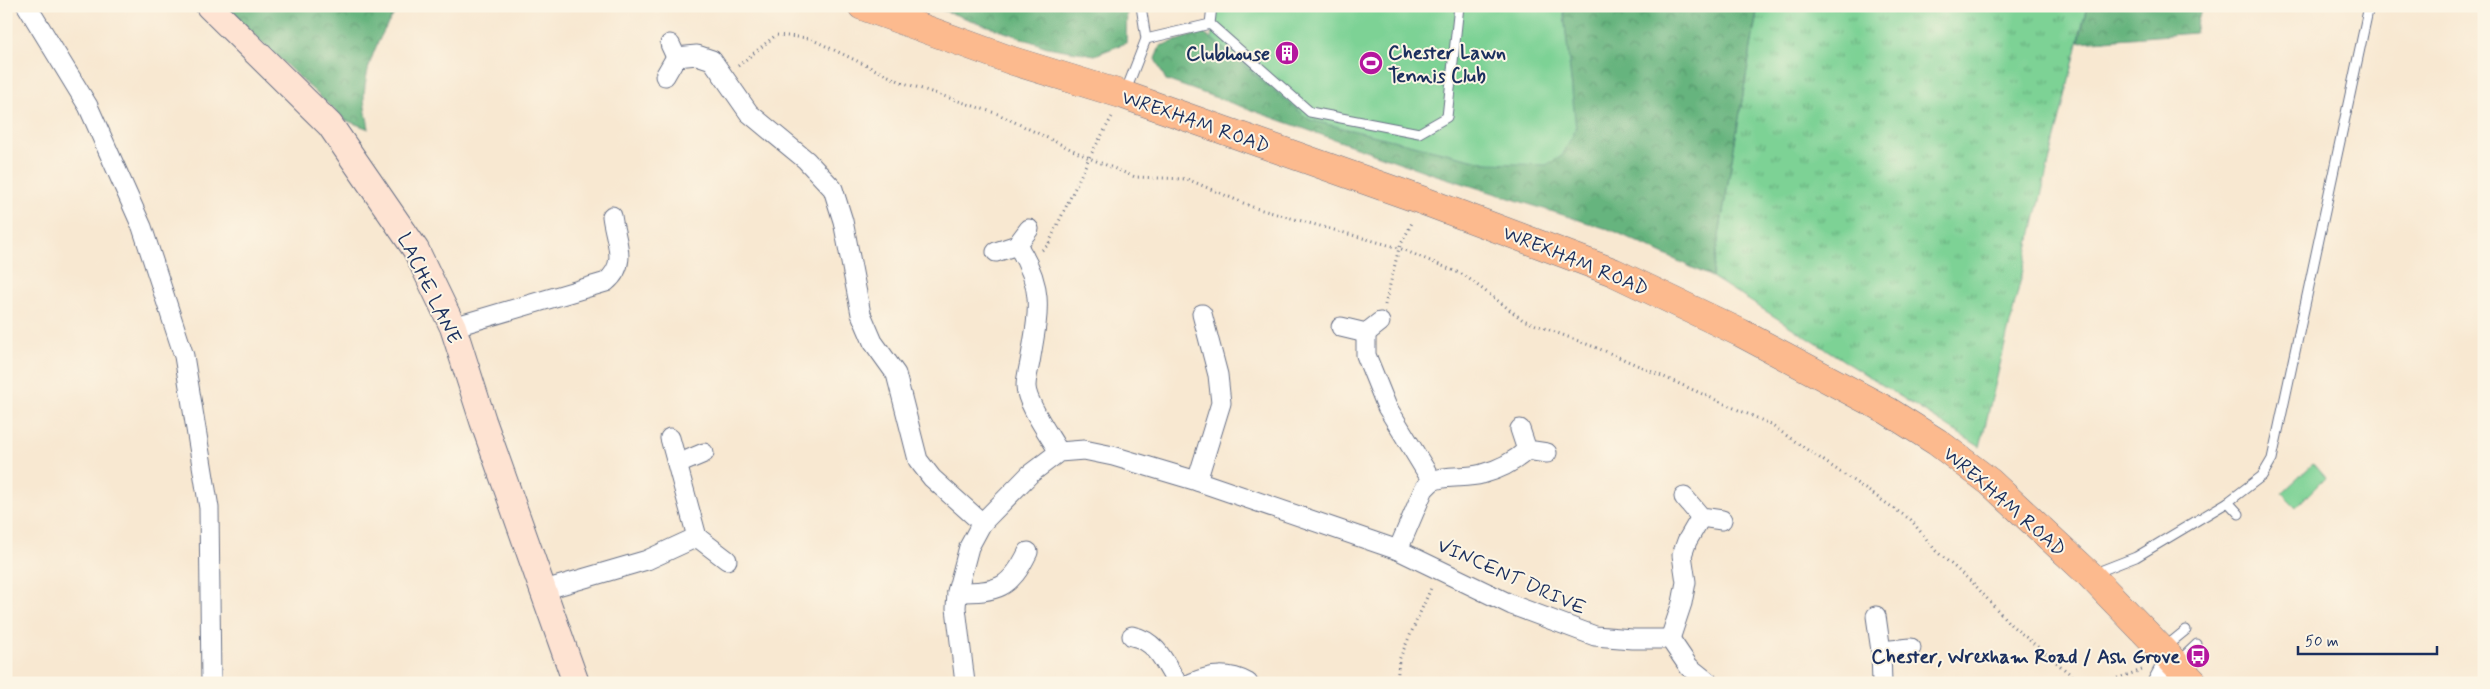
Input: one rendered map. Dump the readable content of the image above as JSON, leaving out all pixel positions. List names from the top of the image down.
{
  "streets": {
    "highway": ["WREXHAM ROAD"],
    "street": ["LACHE LANE", "VINCENT DRIVE"]
  },
  "places": {
    "building": ["Clubhouse"],
    "sports": ["Chester Lawn Tennis Club"],
    "bus stop": ["Chester, Wrexham Road / Ash Grove"]
  },
  "scale_bar": "50 m"
}
